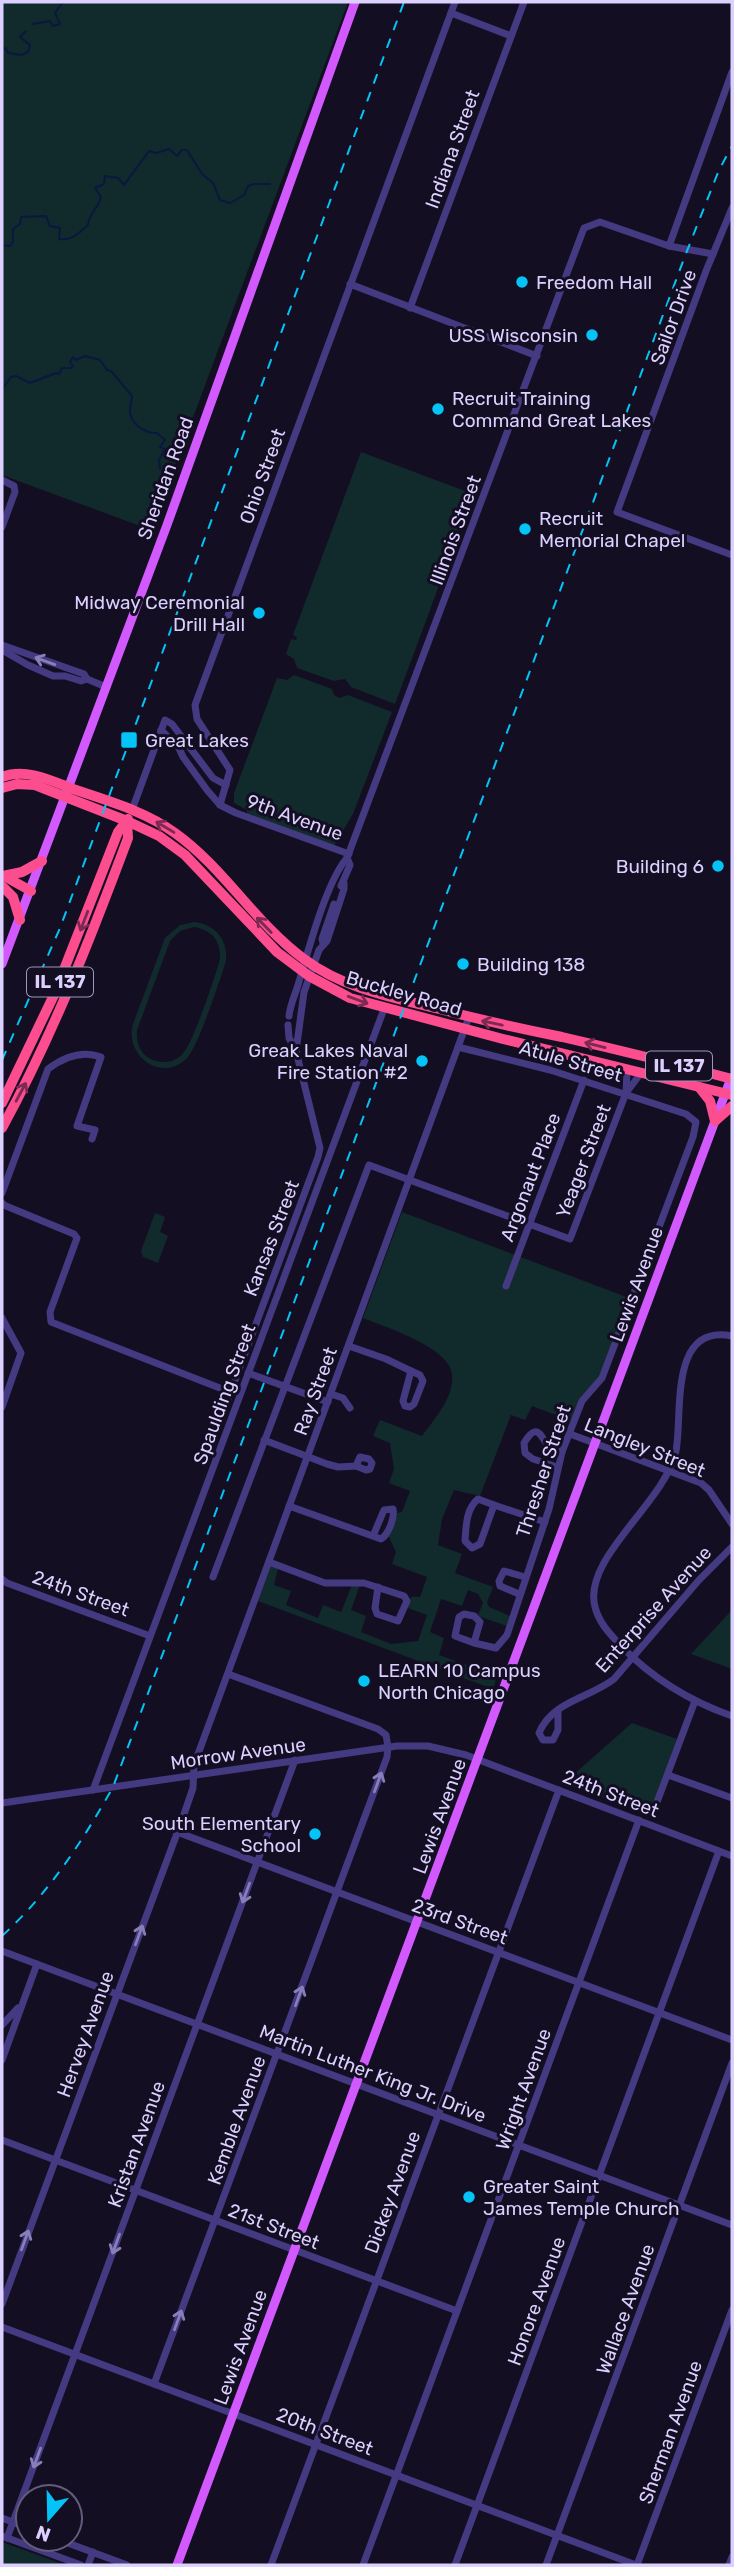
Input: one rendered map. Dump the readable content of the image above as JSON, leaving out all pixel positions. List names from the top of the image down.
{
  "streets": {
    "highway": ["IL 137", "Buckley Road"],
    "main road": ["Sheridan Road", "Lewis Avenue"],
    "street": [
      "Indiana Street",
      "Sailor Drive",
      "Ohio Street",
      "Illinois Street",
      "9th Avenue",
      "Atule Street",
      "Yeager Street",
      "Argonaut Place",
      "Kansas Street",
      "Ray Street",
      "Spaulding Street",
      "Langley Street",
      "Thresher Street",
      "24th Street",
      "Enterprise Avenue",
      "Morrow Avenue",
      "23rd Street",
      "Hervey Avenue",
      "Martin Luther King Jr. Drive",
      "Wright Avenue",
      "Kemble Avenue",
      "Kristan Avenue",
      "Dickey Avenue",
      "21st Street",
      "Honore Avenue",
      "Wallace Avenue",
      "20th Street",
      "Sherman Avenue"
    ]
  },
  "crossings": [
    ["Sailor Drive", "Illinois Street"],
    ["Ohio Street", "9th Avenue"],
    ["Illinois Street", "9th Avenue"],
    ["Illinois Street", "Buckley Road"],
    ["Illinois Street", "Kansas Street"],
    ["IL 137", "Buckley Road"],
    ["Buckley Road", "Kansas Street"],
    ["Buckley Road", "Lewis Avenue"],
    ["Buckley Road", "Ray Street"],
    ["Buckley Road", "Spaulding Street"],
    ["Atule Street", "Yeager Street"],
    ["Atule Street", "Argonaut Place"],
    ["Atule Street", "Ray Street"],
    ["Atule Street", "Thresher Street"],
    ["Yeager Street", "Argonaut Place"],
    ["Lewis Avenue", "Langley Street"],
    ["Lewis Avenue", "24th Street"],
    ["Lewis Avenue", "Morrow Avenue"],
    ["Lewis Avenue", "23rd Street"],
    ["Lewis Avenue", "Martin Luther King Jr. Drive"],
    ["Lewis Avenue", "21st Street"],
    ["Lewis Avenue", "20th Street"],
    ["Ray Street", "Morrow Avenue"],
    ["Ray Street", "Hervey Avenue"],
    ["Spaulding Street", "24th Street"],
    ["Spaulding Street", "Morrow Avenue"],
    ["Langley Street", "Thresher Street"],
    ["24th Street", "Morrow Avenue"],
    ["24th Street", "Wright Avenue"],
    ["24th Street", "Dickey Avenue"],
    ["24th Street", "Honore Avenue"],
    ["Morrow Avenue", "Hervey Avenue"],
    ["Morrow Avenue", "Kemble Avenue"],
    ["Morrow Avenue", "Kristan Avenue"],
    ["23rd Street", "Hervey Avenue"],
    ["23rd Street", "Wright Avenue"],
    ["23rd Street", "Kemble Avenue"],
    ["23rd Street", "Kristan Avenue"],
    ["23rd Street", "Dickey Avenue"],
    ["23rd Street", "Honore Avenue"],
    ["Hervey Avenue", "Martin Luther King Jr. Drive"],
    ["Hervey Avenue", "21st Street"],
    ["Martin Luther King Jr. Drive", "Wright Avenue"],
    ["Martin Luther King Jr. Drive", "Kemble Avenue"],
    ["Martin Luther King Jr. Drive", "Kristan Avenue"],
    ["Martin Luther King Jr. Drive", "Dickey Avenue"],
    ["Martin Luther King Jr. Drive", "Honore Avenue"],
    ["Martin Luther King Jr. Drive", "Wallace Avenue"],
    ["Wright Avenue", "21st Street"],
    ["Wright Avenue", "20th Street"],
    ["Kemble Avenue", "21st Street"],
    ["Kemble Avenue", "20th Street"],
    ["Kristan Avenue", "21st Street"],
    ["Kristan Avenue", "20th Street"],
    ["Dickey Avenue", "21st Street"],
    ["Dickey Avenue", "20th Street"],
    ["Honore Avenue", "20th Street"],
    ["Wallace Avenue", "20th Street"],
    ["20th Street", "Sherman Avenue"]
  ],
  "one_way": ["Hervey Avenue", "Kemble Avenue", "Kristan Avenue"],
  "places": {
    "other": [
      "Freedom Hall",
      "USS Wisconsin",
      "Recruit Training Command Great Lakes",
      "Recruit Memorial Chapel",
      "Midway Ceremonial Drill Hall",
      "Building 6",
      "Building 138",
      "Greak Lakes Naval Fire Station #2",
      "LEARN 10 Campus North Chicago",
      "South Elementary School",
      "Greater Saint James Temple Church"
    ],
    "transit": ["Great Lakes"]
  },
  "north": "bottom"
}
